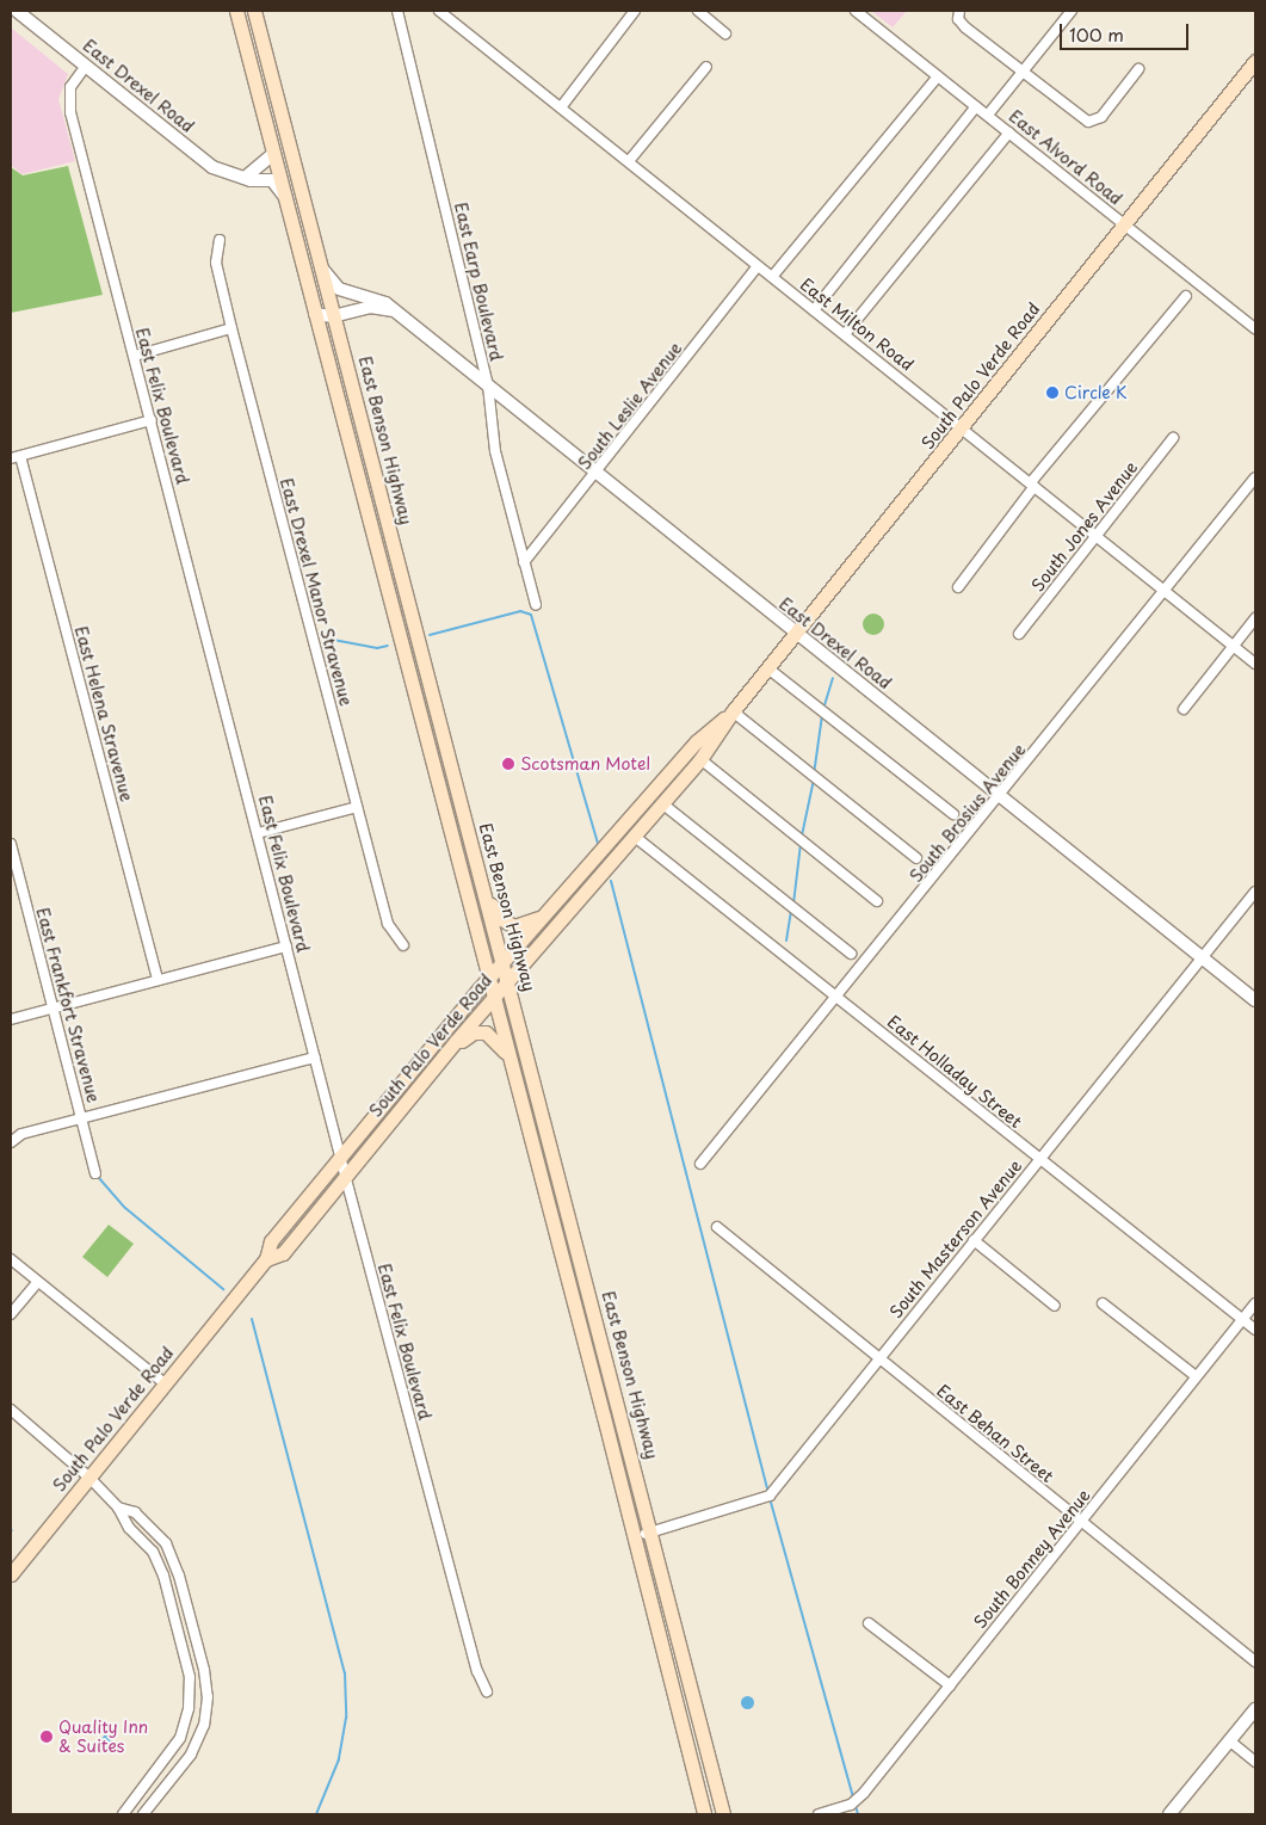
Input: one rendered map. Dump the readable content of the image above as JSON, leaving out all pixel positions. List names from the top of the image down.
{
  "streets": {
    "main road": ["South Palo Verde Road", "East Benson Highway"],
    "street": [
      "East Drexel Road",
      "East Alvord Road",
      "East Earp Boulevard",
      "East Milton Road",
      "East Felix Boulevard",
      "South Leslie Avenue",
      "South Jones Avenue",
      "East Drexel Manor Stravenue",
      "East Helena Stravenue",
      "South Brosius Avenue",
      "East Frankfort Stravenue",
      "East Holladay Street",
      "South Masterson Avenue",
      "East Behan Street",
      "South Bonney Avenue"
    ]
  },
  "crossings": [
    ["East Drexel Road", "East Earp Boulevard"],
    ["East Drexel Road", "South Palo Verde Road"],
    ["East Drexel Road", "East Felix Boulevard"],
    ["East Drexel Road", "South Leslie Avenue"],
    ["East Drexel Road", "East Benson Highway"],
    ["East Drexel Road", "South Brosius Avenue"],
    ["East Drexel Road", "South Masterson Avenue"],
    ["East Alvord Road", "South Palo Verde Road"],
    ["East Earp Boulevard", "South Leslie Avenue"],
    ["East Milton Road", "South Palo Verde Road"],
    ["East Milton Road", "South Leslie Avenue"],
    ["East Milton Road", "South Jones Avenue"],
    ["East Milton Road", "South Brosius Avenue"],
    ["South Palo Verde Road", "East Felix Boulevard"],
    ["South Palo Verde Road", "East Benson Highway"],
    ["South Palo Verde Road", "East Holladay Street"],
    ["East Benson Highway", "South Masterson Avenue"],
    ["South Brosius Avenue", "East Holladay Street"],
    ["East Holladay Street", "South Masterson Avenue"],
    ["East Holladay Street", "South Bonney Avenue"],
    ["South Masterson Avenue", "East Behan Street"],
    ["East Behan Street", "South Bonney Avenue"]
  ],
  "places": ["Circle K", "Scotsman Motel", "Quality Inn & Suites"],
  "scale_bar": "100 m"
}
